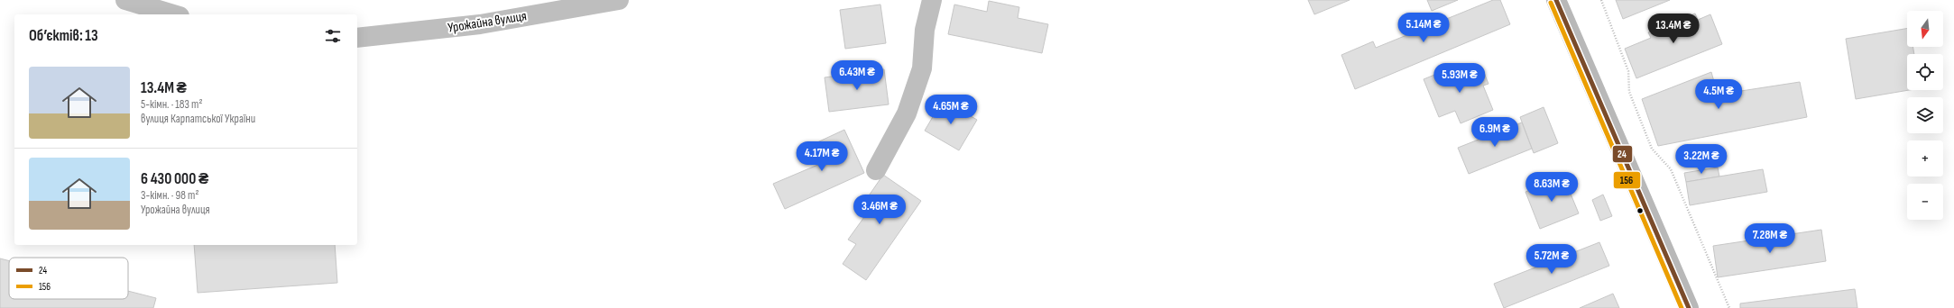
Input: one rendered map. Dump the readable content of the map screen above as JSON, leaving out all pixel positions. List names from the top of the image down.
{
  "streets": {
    "street": ["Урожайна вулиця"]
  },
  "lines": ["transit line 24", "transit line 156"],
  "legend": ["24", "156"],
  "north": "bottom",
  "page": {
    "map_buttons": ["+", "−"],
    "price": [
      "5.14M ₴",
      "13.4M ₴",
      "6.43M ₴",
      "5.93M ₴",
      "4.5M ₴",
      "4.65M ₴",
      "6.9M ₴",
      "4.17M ₴",
      "3.22M ₴",
      "8.63M ₴",
      "3.46M ₴",
      "7.28M ₴",
      "5.72M ₴"
    ],
    "heading": "Об’єктів: 13",
    "list": [
      {
        "name": "13.4M ₴",
        "note": "5-кімн. · 183 m² · вулиця Карпатської України"
      },
      {
        "name": "6 430 000 ₴",
        "note": "3-кімн. · 98 m² · Урожайна вулиця"
      }
    ]
  }
}
